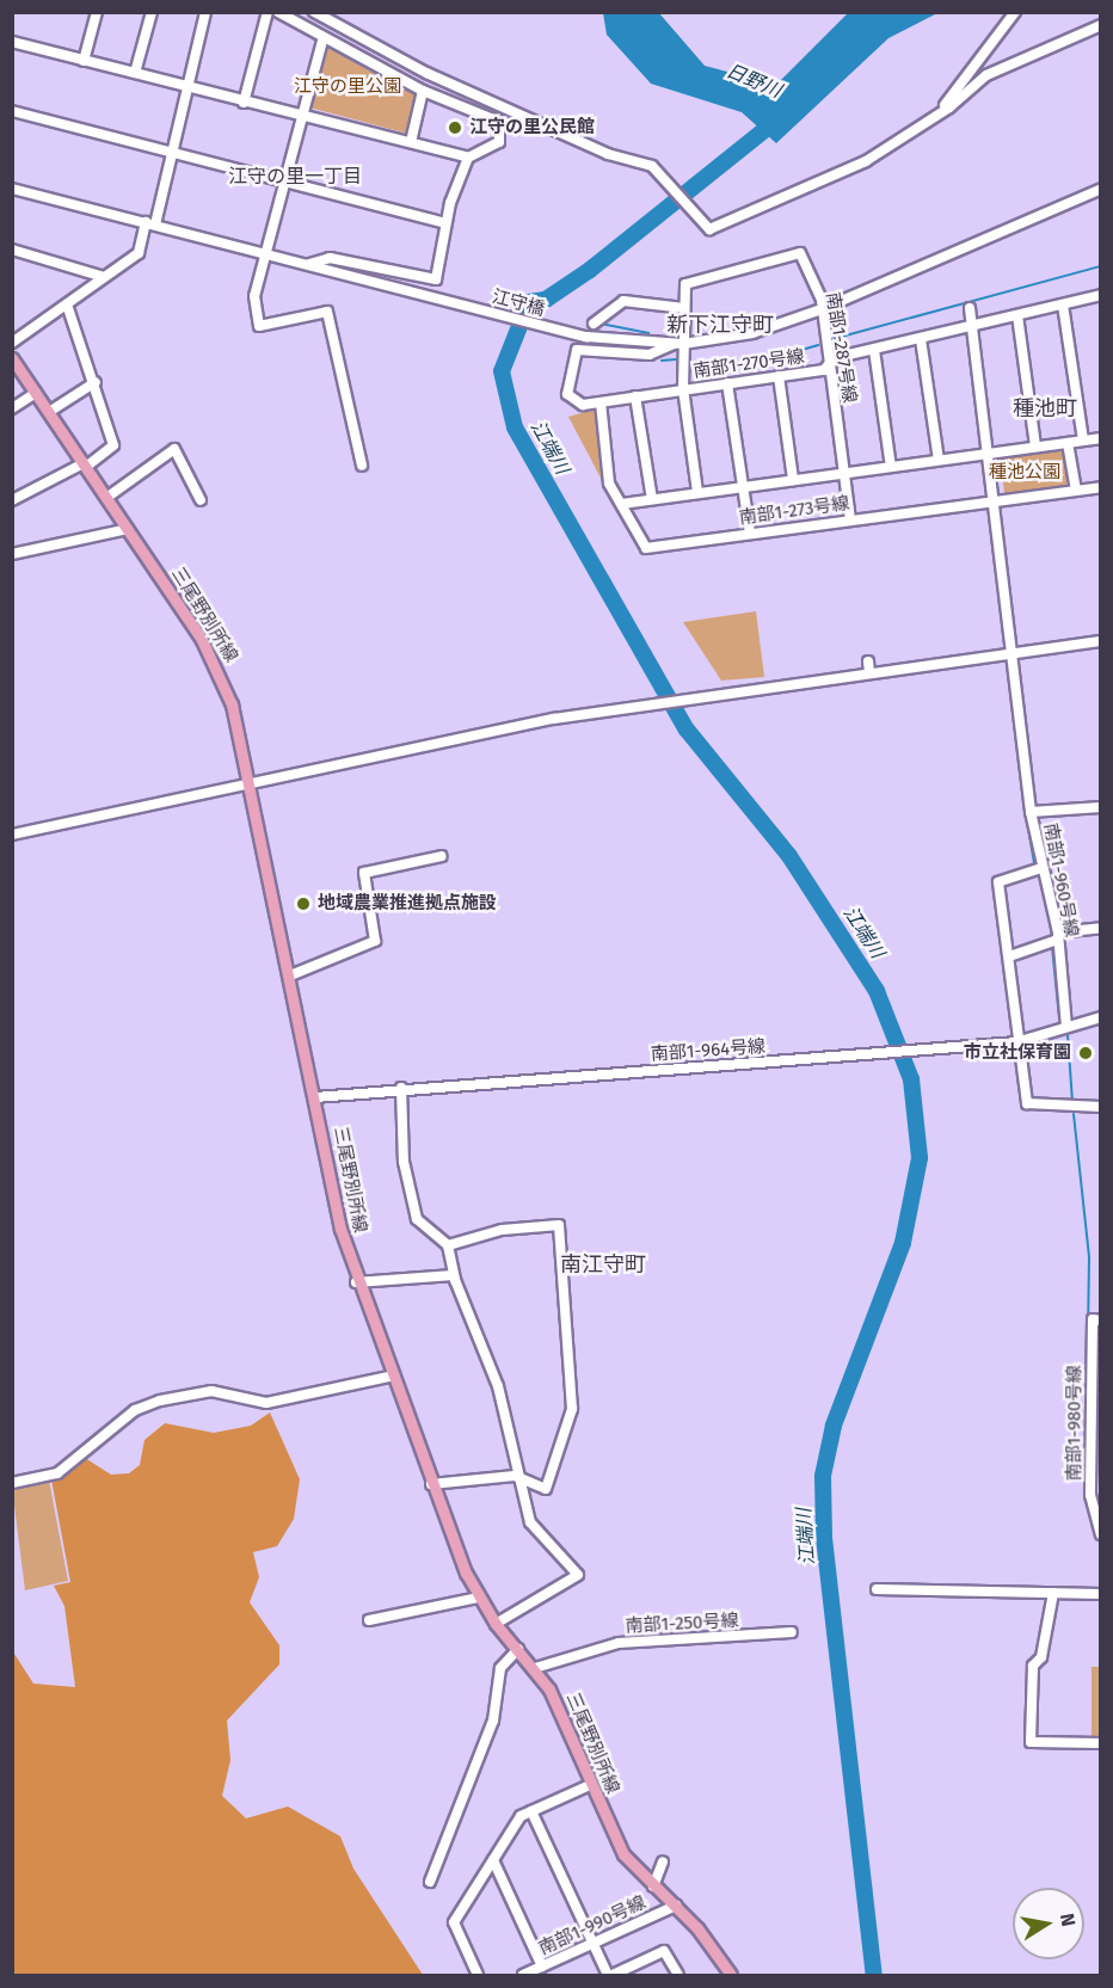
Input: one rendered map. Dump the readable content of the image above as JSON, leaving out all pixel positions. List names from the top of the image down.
{
  "streets": {
    "main road": ["三尾野別所線"],
    "street": [
      "江守橋",
      "南部1-287号線",
      "南部1-270号線",
      "南部1-273号線",
      "南部1-960号線",
      "南部1-964号線",
      "南部1-980号線",
      "南部1-250号線",
      "南部1-990号線"
    ]
  },
  "crossings": [
    ["江守橋", "南部1-287号線"],
    ["江守橋", "南部1-270号線"],
    ["南部1-287号線", "南部1-270号線"],
    ["南部1-287号線", "南部1-273号線"],
    ["南部1-270号線", "南部1-273号線"],
    ["三尾野別所線", "南部1-964号線"],
    ["三尾野別所線", "南部1-250号線"],
    ["三尾野別所線", "南部1-990号線"],
    ["南部1-960号線", "南部1-964号線"]
  ],
  "districts": [
    "江守の里一丁目",
    "新下江守町",
    "種池町",
    "南江守町"
  ],
  "water": ["日野川", "江端川"],
  "parks": ["江守の里公園", "種池公園"],
  "places": ["江守の里公民館", "地域農業推進拠点施設", "市立社保育園"],
  "north": "right"
}
